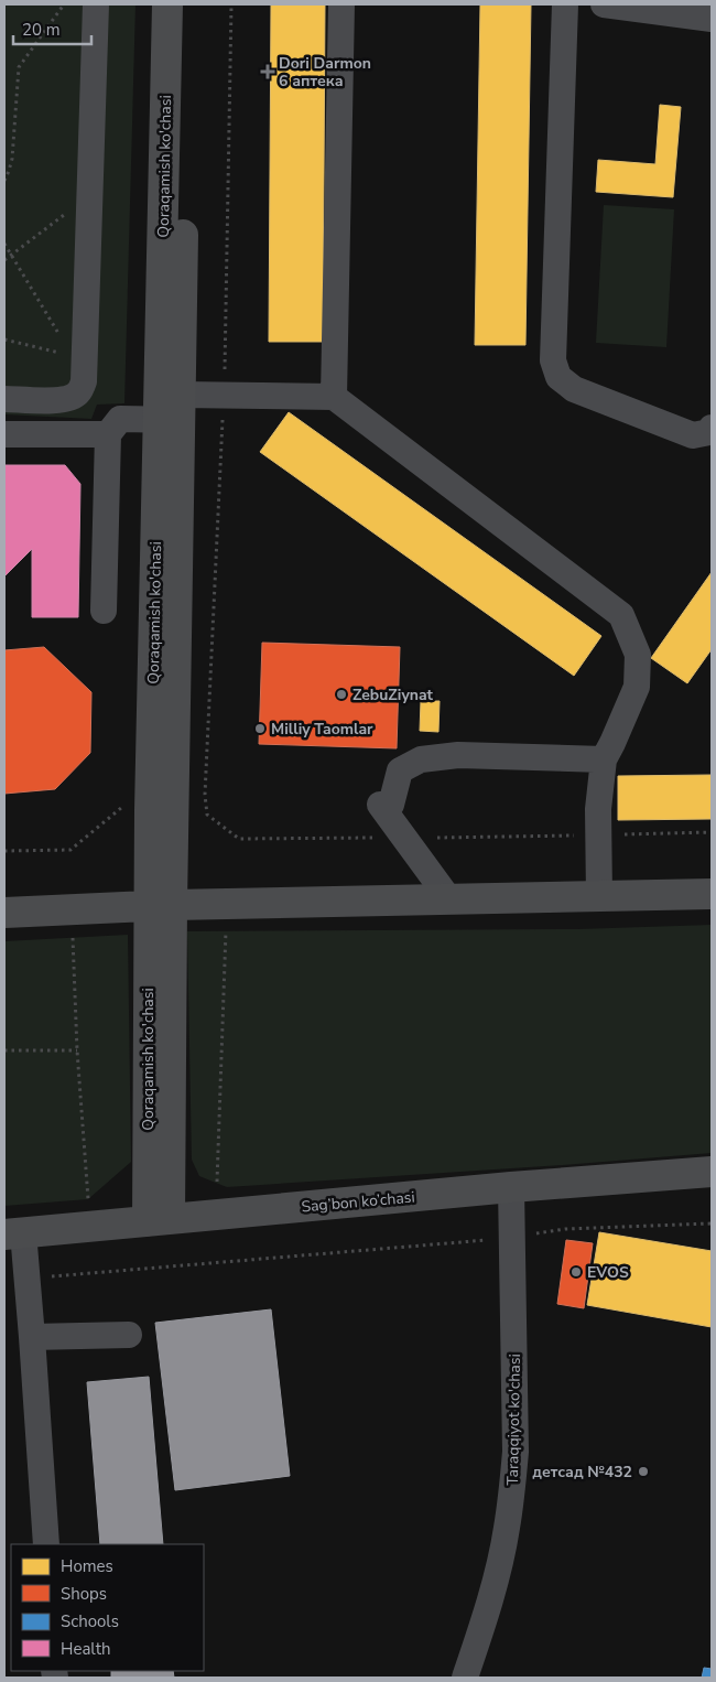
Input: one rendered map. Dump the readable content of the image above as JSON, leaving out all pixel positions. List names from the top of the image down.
{
  "streets": {
    "main road": ["Qoraqamish ko'chasi", "Sag’bon ko’chasi"],
    "street": ["Taraqqiyot ko'chasi"]
  },
  "crossings": [
    ["Qoraqamish ko'chasi", "Sag’bon ko’chasi"],
    ["Sag’bon ko’chasi", "Taraqqiyot ko'chasi"]
  ],
  "places": {
    "health": ["Dori Darmon 6 аптека"],
    "other": [
      "ZebuZiynat",
      "Milliy Taomlar",
      "EVOS",
      "детсад №432"
    ]
  },
  "legend": [
    "Homes",
    "Shops",
    "Schools",
    "Health"
  ],
  "scale_bar": "20 m"
}
